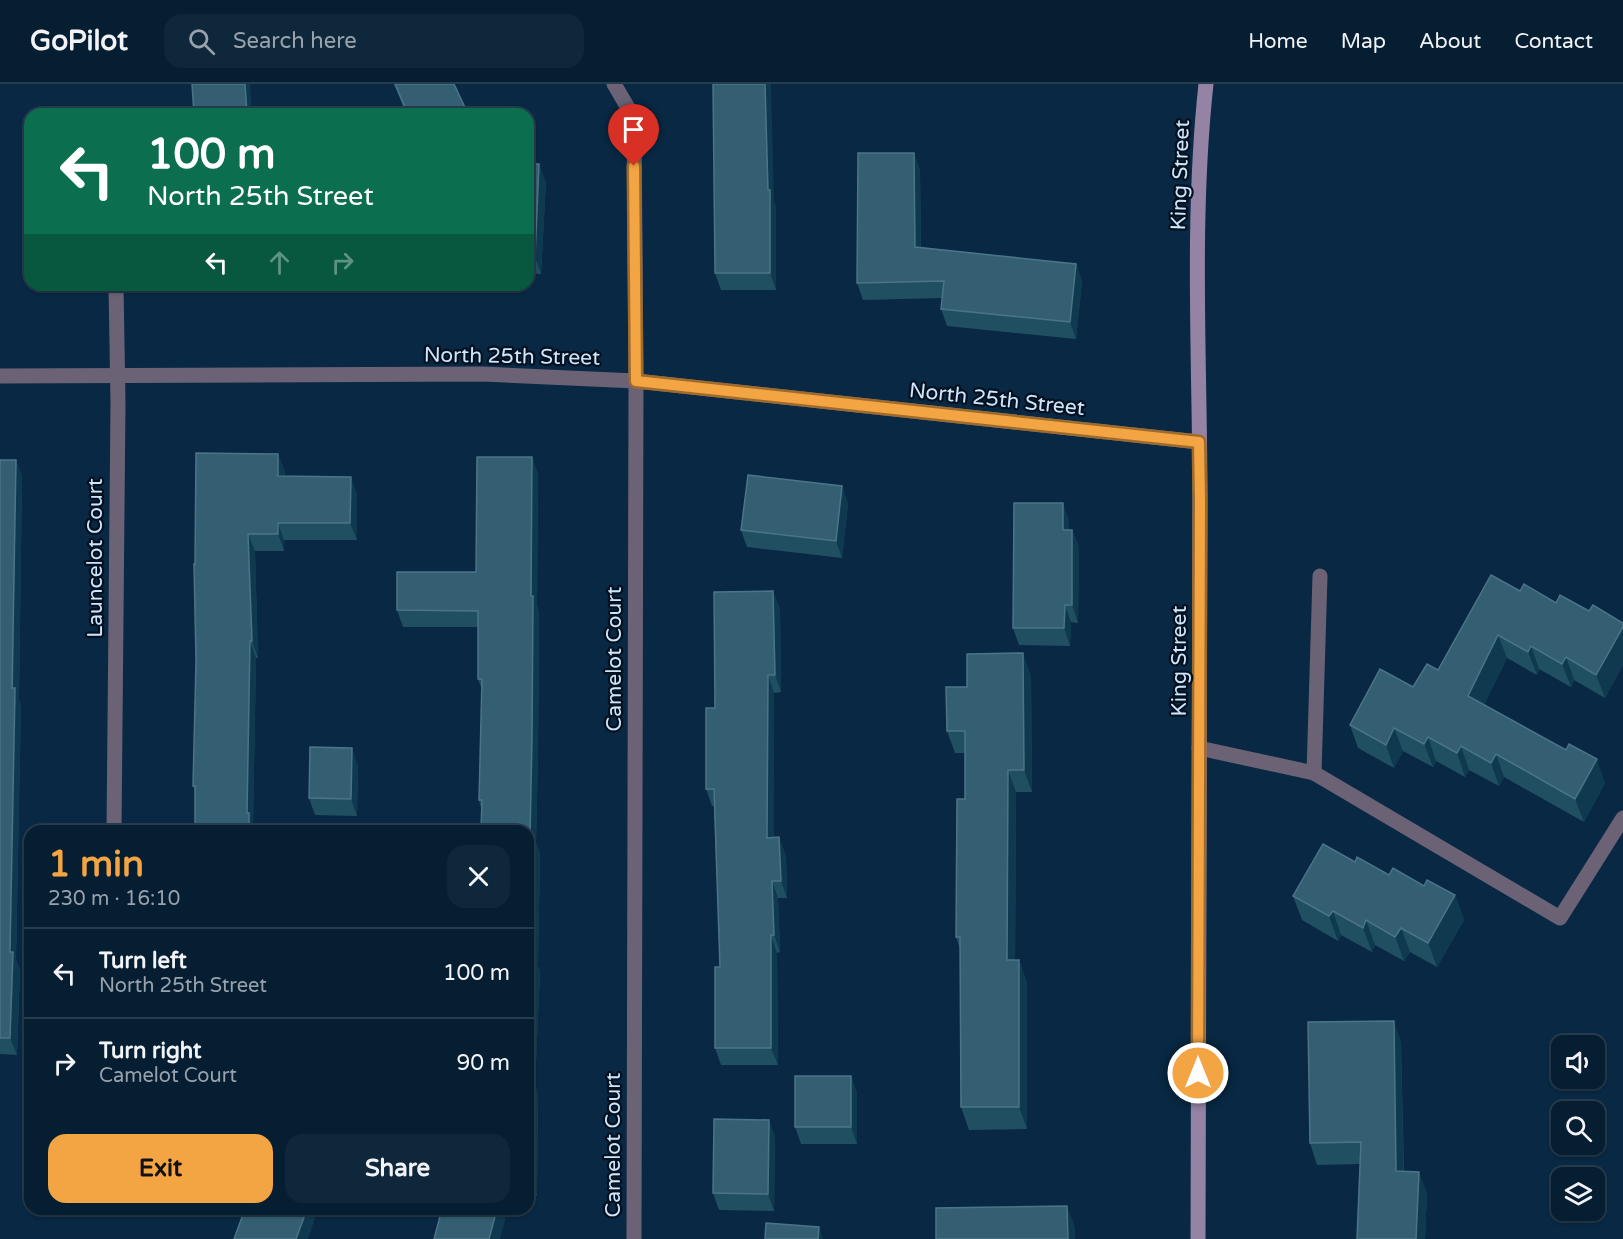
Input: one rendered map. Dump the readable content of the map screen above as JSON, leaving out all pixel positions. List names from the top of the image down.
{
  "streets": {
    "street": [
      "King Street",
      "North 25th Street",
      "Launcelot Court",
      "Camelot Court"
    ]
  },
  "crossings": [
    ["King Street", "North 25th Street"],
    ["North 25th Street", "Launcelot Court"],
    ["North 25th Street", "Camelot Court"]
  ],
  "page": {
    "header": "GoPilot",
    "search": "Search here",
    "nav": [
      "Home",
      "Map",
      "About",
      "Contact"
    ],
    "turn": ["100 m", "North 25th Street"],
    "heading": ["1 min", "230 m · 16:10"],
    "list": [
      {
        "name": "Turn left",
        "note": "North 25th Street",
        "value": "100 m"
      },
      {
        "name": "Turn right",
        "note": "Camelot Court",
        "value": "90 m"
      }
    ],
    "buttons": ["Exit", "Share"]
  }
}
